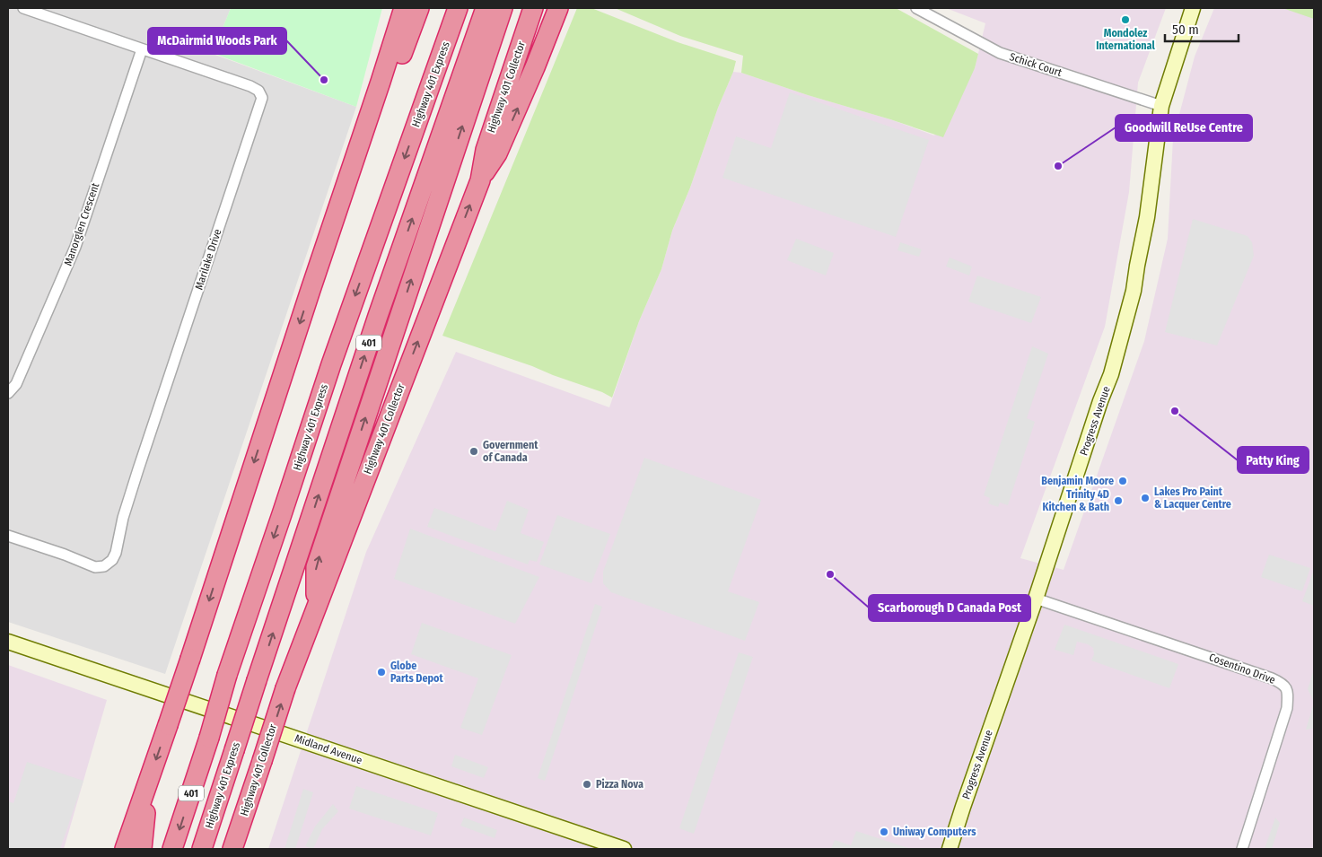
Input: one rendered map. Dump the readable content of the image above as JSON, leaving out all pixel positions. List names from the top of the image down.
{
  "streets": {
    "highway": ["Highway 401 Express", "Highway 401 Collector", "401"],
    "main road": ["Progress Avenue", "Midland Avenue"],
    "street": [
      "Schick Court",
      "Manorglen Crescent",
      "Marilake Drive",
      "Cosentino Drive"
    ]
  },
  "crossings": [
    ["Schick Court", "Progress Avenue"],
    ["Manorglen Crescent", "Marilake Drive"],
    ["Progress Avenue", "Cosentino Drive"]
  ],
  "places": [
    "Mondolez International",
    "McDairmid Woods Park",
    "Goodwill ReUse Centre",
    "Patty King",
    "Government of Canada",
    "Benjamin Moore",
    "Lakes Pro Paint & Lacquer Centre",
    "Trinity 4D Kitchen & Bath",
    "Scarborough D Canada Post",
    "Globe Parts Depot",
    "Pizza Nova",
    "Uniway Computers"
  ],
  "scale_bar": "50 m"
}
